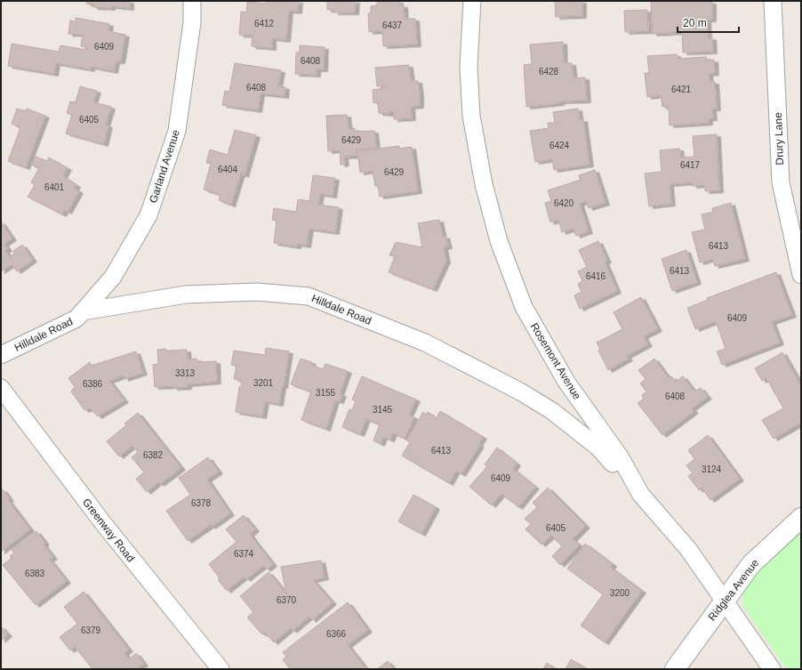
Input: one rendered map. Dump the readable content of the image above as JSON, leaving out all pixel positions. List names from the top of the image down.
{
  "streets": {
    "street": [
      "Drury Lane",
      "Garland Avenue",
      "Hilldale Road",
      "Rosemont Avenue",
      "Greenway Road",
      "Ridglea Avenue"
    ]
  },
  "crossings": [
    ["Garland Avenue", "Hilldale Road"],
    ["Hilldale Road", "Rosemont Avenue"],
    ["Rosemont Avenue", "Ridglea Avenue"]
  ],
  "house_numbers": [
    "6412",
    "6437",
    "6409",
    "6408",
    "6428",
    "6408",
    "6421",
    "6405",
    "6429",
    "6424",
    "6417",
    "6404",
    "6429",
    "6401",
    "6420",
    "6413",
    "6413",
    "6416",
    "6409",
    "3313",
    "3201",
    "6386",
    "3155",
    "6408",
    "3145",
    "6413",
    "6382",
    "3124",
    "6409",
    "6378",
    "6405",
    "6374",
    "6383",
    "3200",
    "6370",
    "6379",
    "6366"
  ],
  "scale_bar": "20 m"
}
